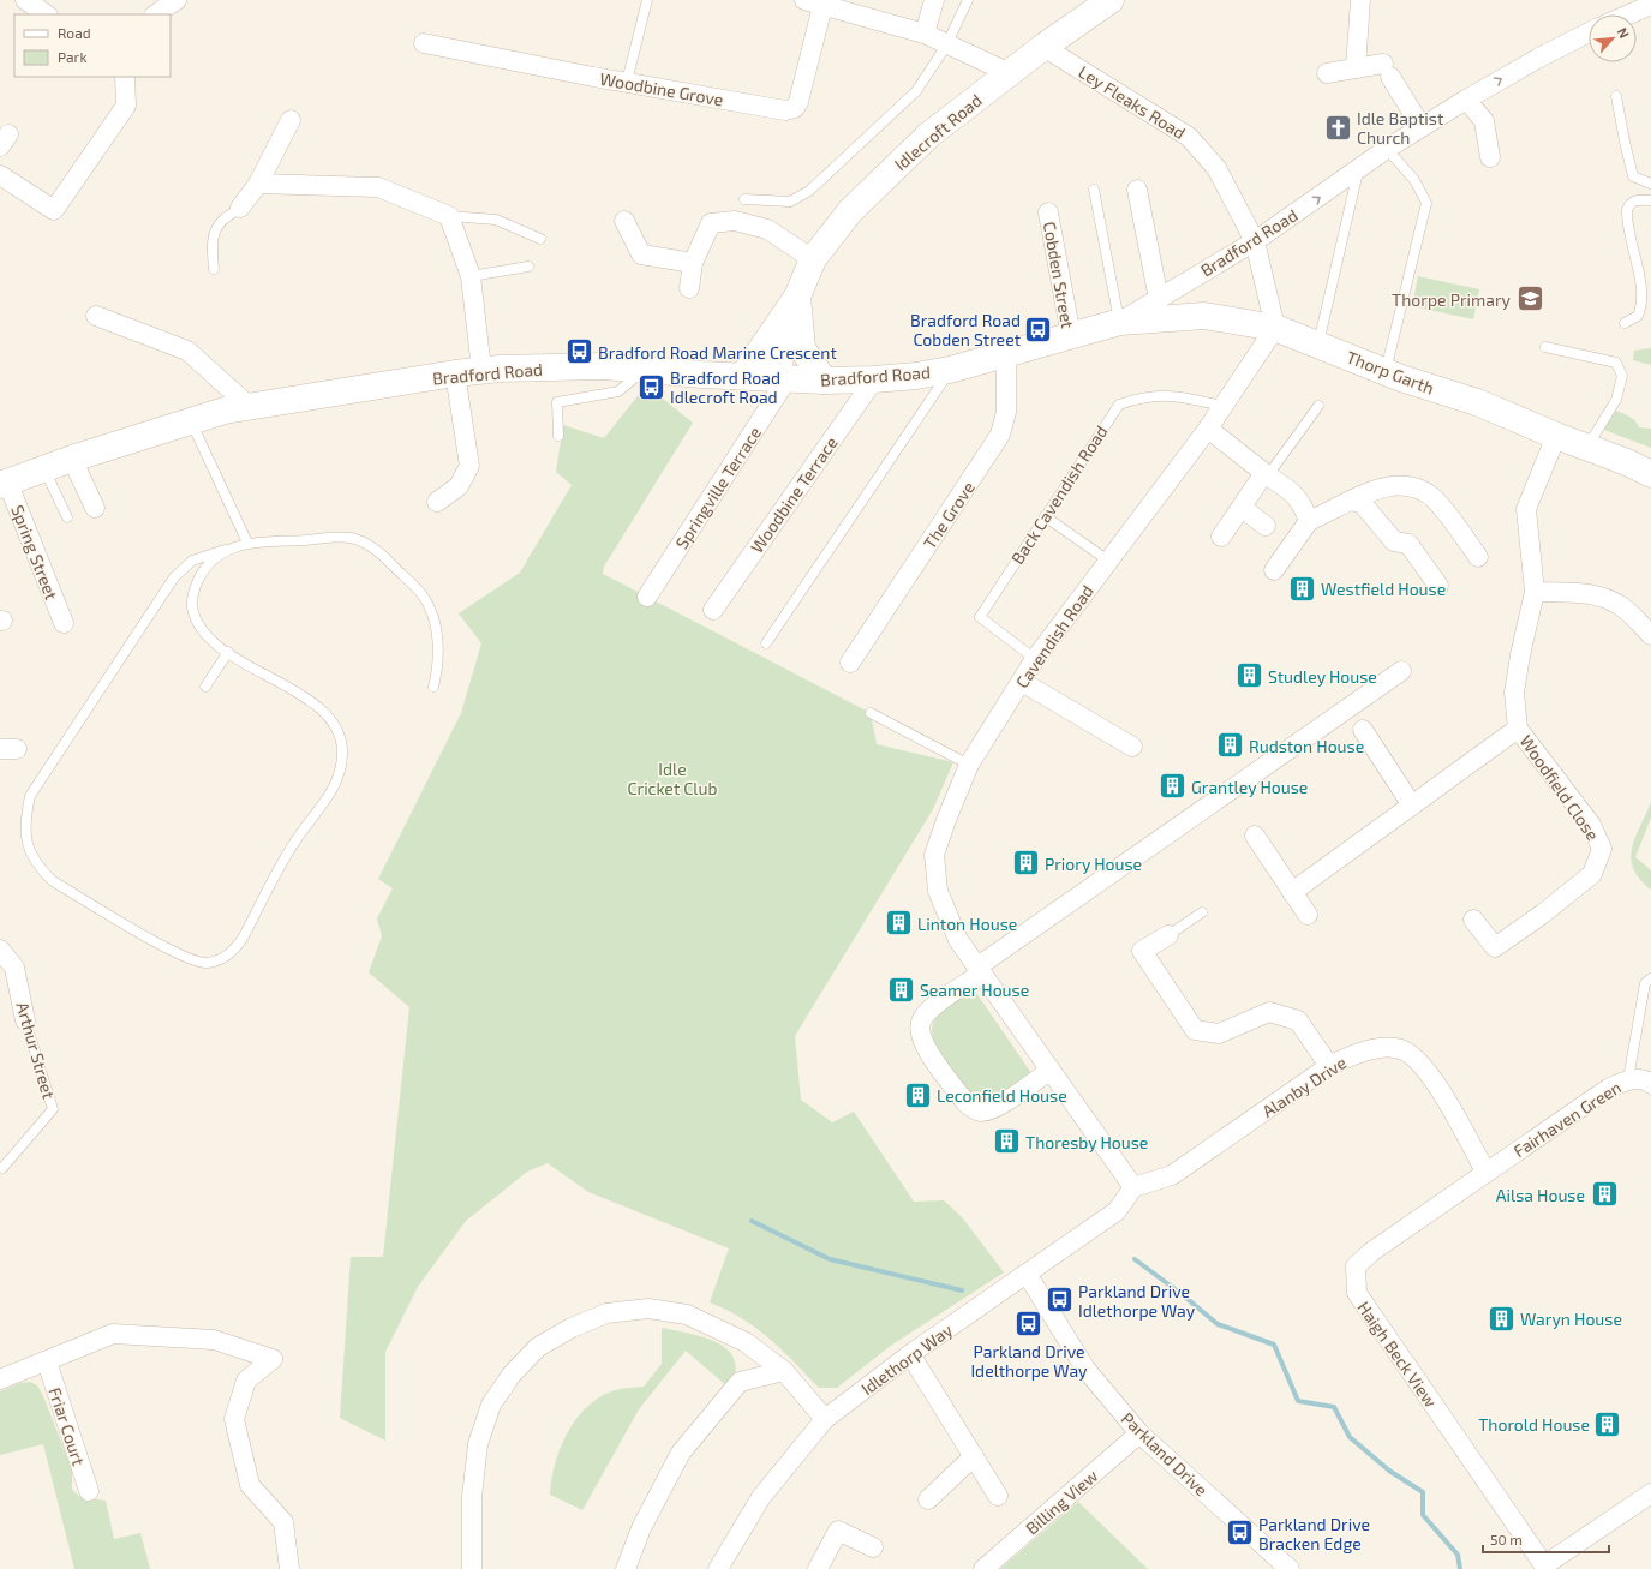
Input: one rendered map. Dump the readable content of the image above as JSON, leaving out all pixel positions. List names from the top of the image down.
{
  "streets": {
    "street": [
      "Woodbine Grove",
      "Ley Fleaks Road",
      "Idlecroft Road",
      "Bradford Road",
      "Cobden Street",
      "Thorp Garth",
      "Springville Terrace",
      "Woodbine Terrace",
      "The Grove",
      "Spring Street",
      "Cavendish Road",
      "Woodfield Close",
      "Arthur Street",
      "Alanby Drive",
      "Fairhaven Green",
      "Haigh Beck View",
      "Idlethorp Way",
      "Friar Court",
      "Parkland Drive",
      "Billing View"
    ],
    "lane": ["Back Cavendish Road"]
  },
  "crossings": [
    ["Ley Fleaks Road", "Idlecroft Road"],
    ["Ley Fleaks Road", "Bradford Road"],
    ["Ley Fleaks Road", "Thorp Garth"],
    ["Ley Fleaks Road", "Cavendish Road"],
    ["Idlecroft Road", "Bradford Road"],
    ["Idlecroft Road", "Springville Terrace"],
    ["Bradford Road", "Cobden Street"],
    ["Bradford Road", "Thorp Garth"],
    ["Bradford Road", "Springville Terrace"],
    ["Bradford Road", "Woodbine Terrace"],
    ["Bradford Road", "The Grove"],
    ["Bradford Road", "Spring Street"],
    ["Thorp Garth", "Cavendish Road"],
    ["Thorp Garth", "Woodfield Close"],
    ["Back Cavendish Road", "Cavendish Road"],
    ["Cavendish Road", "Alanby Drive"],
    ["Cavendish Road", "Idlethorp Way"],
    ["Alanby Drive", "Fairhaven Green"],
    ["Alanby Drive", "Haigh Beck View"],
    ["Alanby Drive", "Idlethorp Way"],
    ["Fairhaven Green", "Haigh Beck View"],
    ["Idlethorp Way", "Parkland Drive"],
    ["Parkland Drive", "Billing View"]
  ],
  "parks": ["Idle Cricket Club"],
  "places": {
    "church": ["Idle Baptist Church"],
    "school or university": ["Thorpe Primary"],
    "bus stop": [
      "Bradford Road Cobden Street",
      "Bradford Road Marine Crescent",
      "Bradford Road Idlecroft Road",
      "Parkland Drive Idlethorpe Way",
      "Parkland Drive Idelthorpe Way",
      "Parkland Drive Bracken Edge"
    ],
    "building": [
      "Westfield House",
      "Studley House",
      "Rudston House",
      "Grantley House",
      "Priory House",
      "Linton House",
      "Seamer House",
      "Leconfield House",
      "Thoresby House",
      "Ailsa House",
      "Waryn House",
      "Thorold House"
    ]
  },
  "legend": ["Road", "Park"],
  "scale_bar": "50 m",
  "north": "top right"
}
